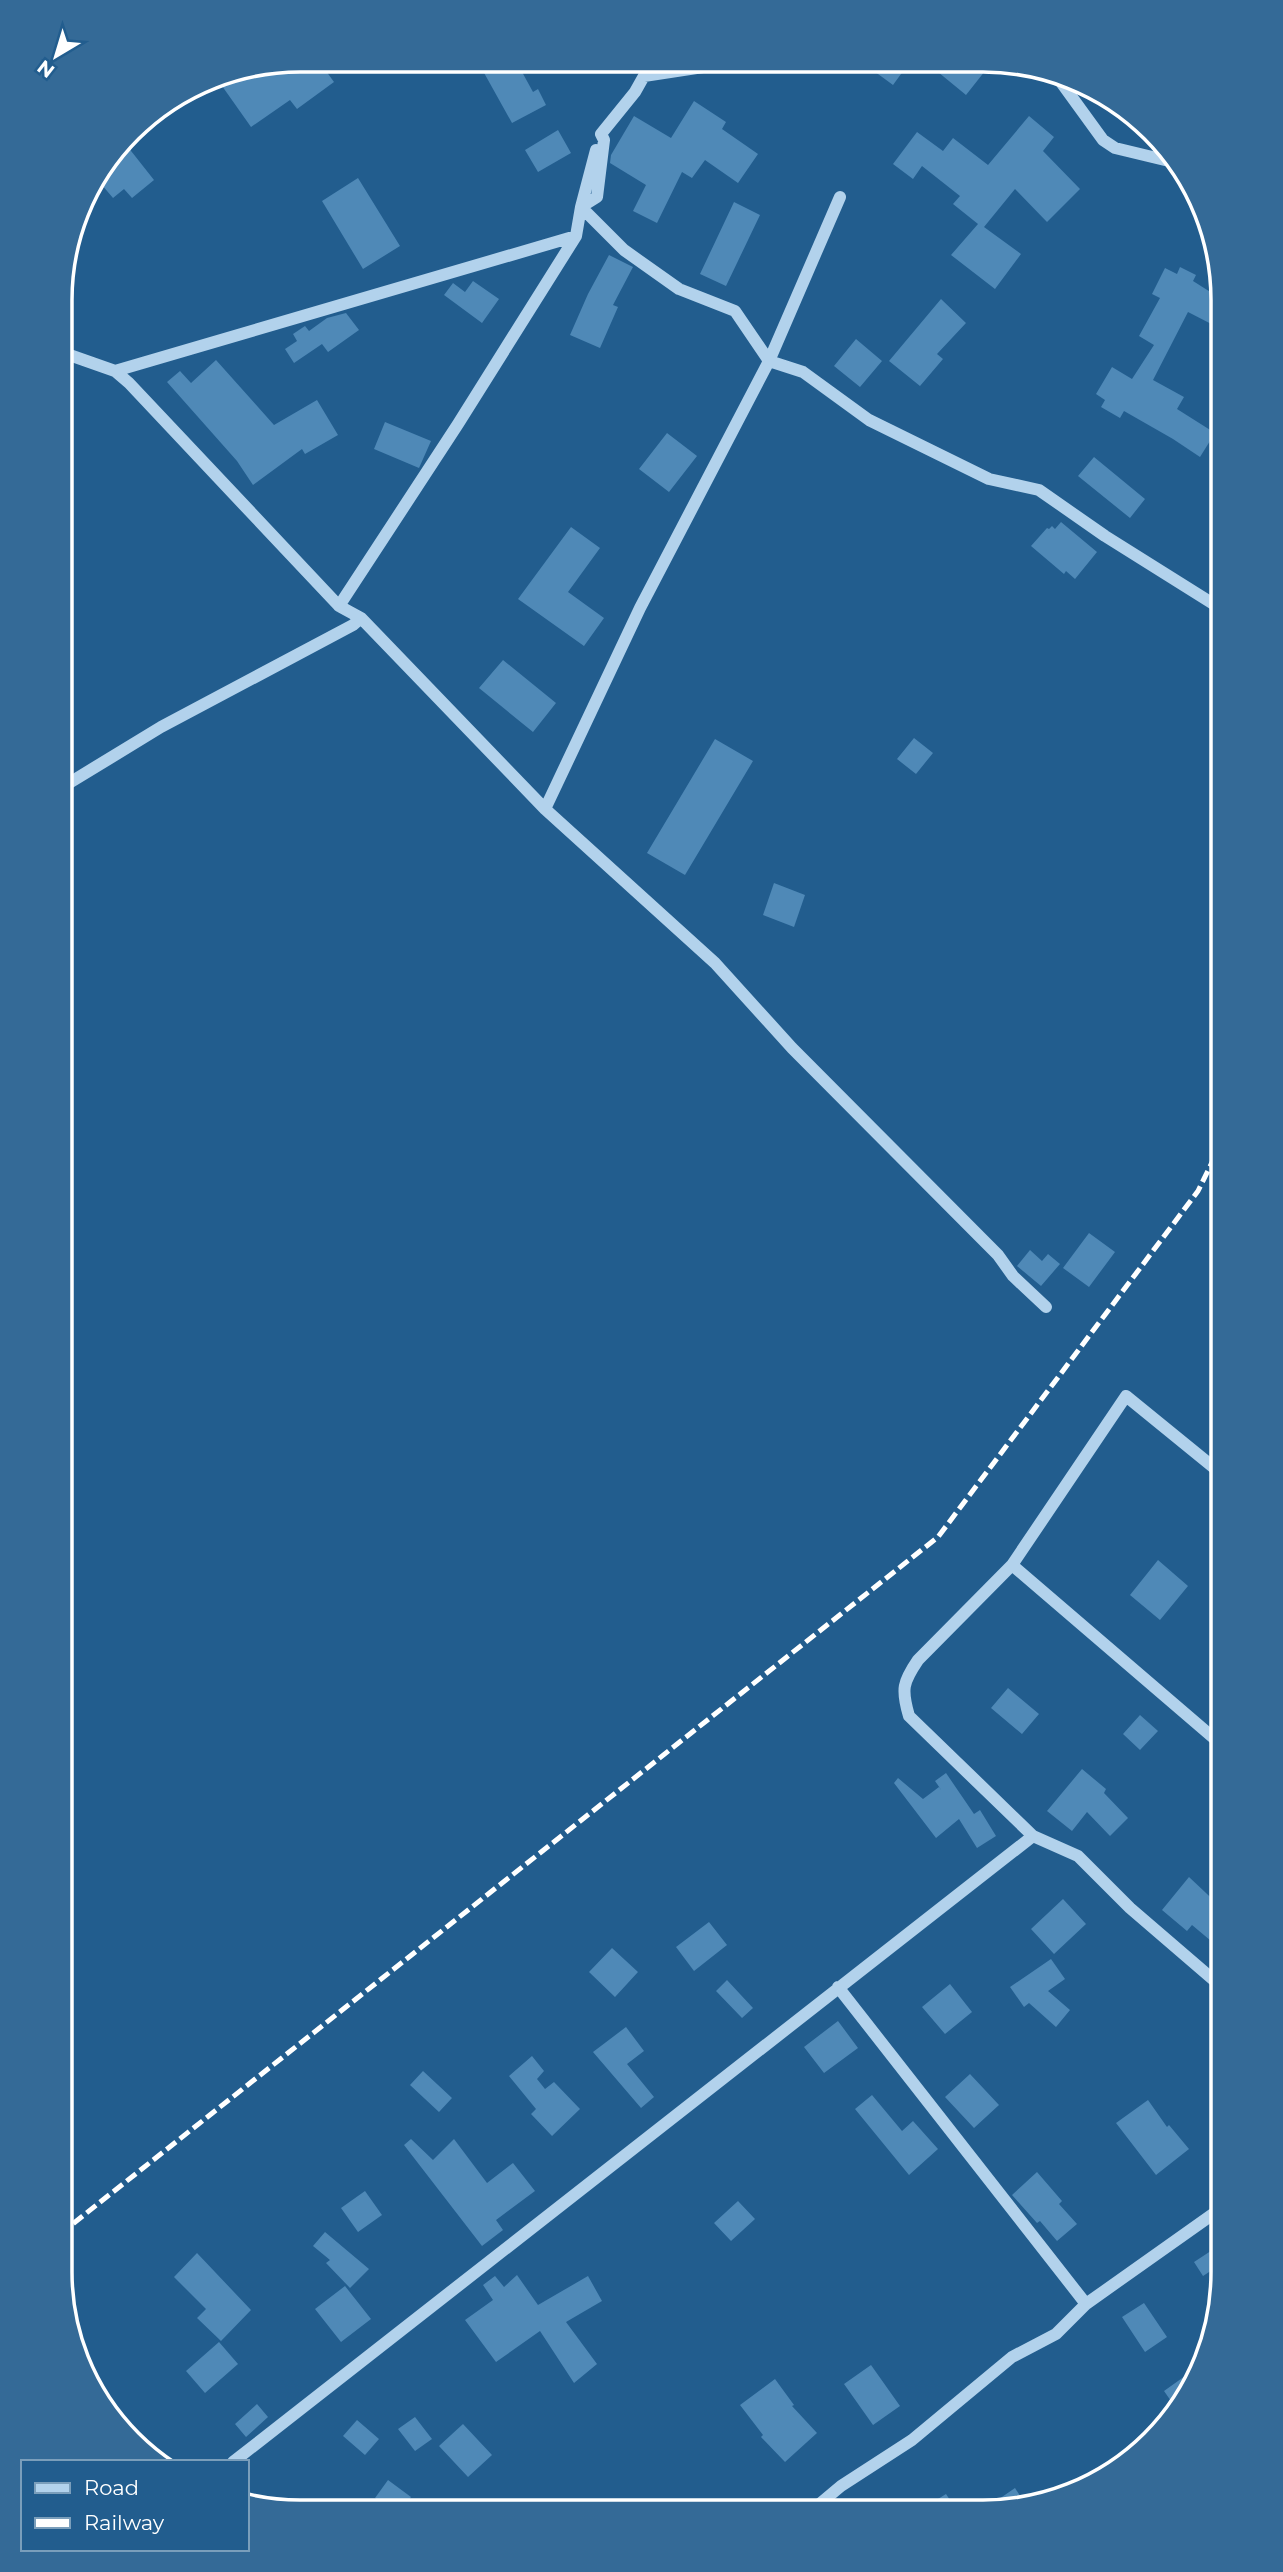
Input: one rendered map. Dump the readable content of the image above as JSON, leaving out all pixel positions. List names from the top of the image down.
{
  "legend": ["Road", "Railway"],
  "north": "bottom left"
}
